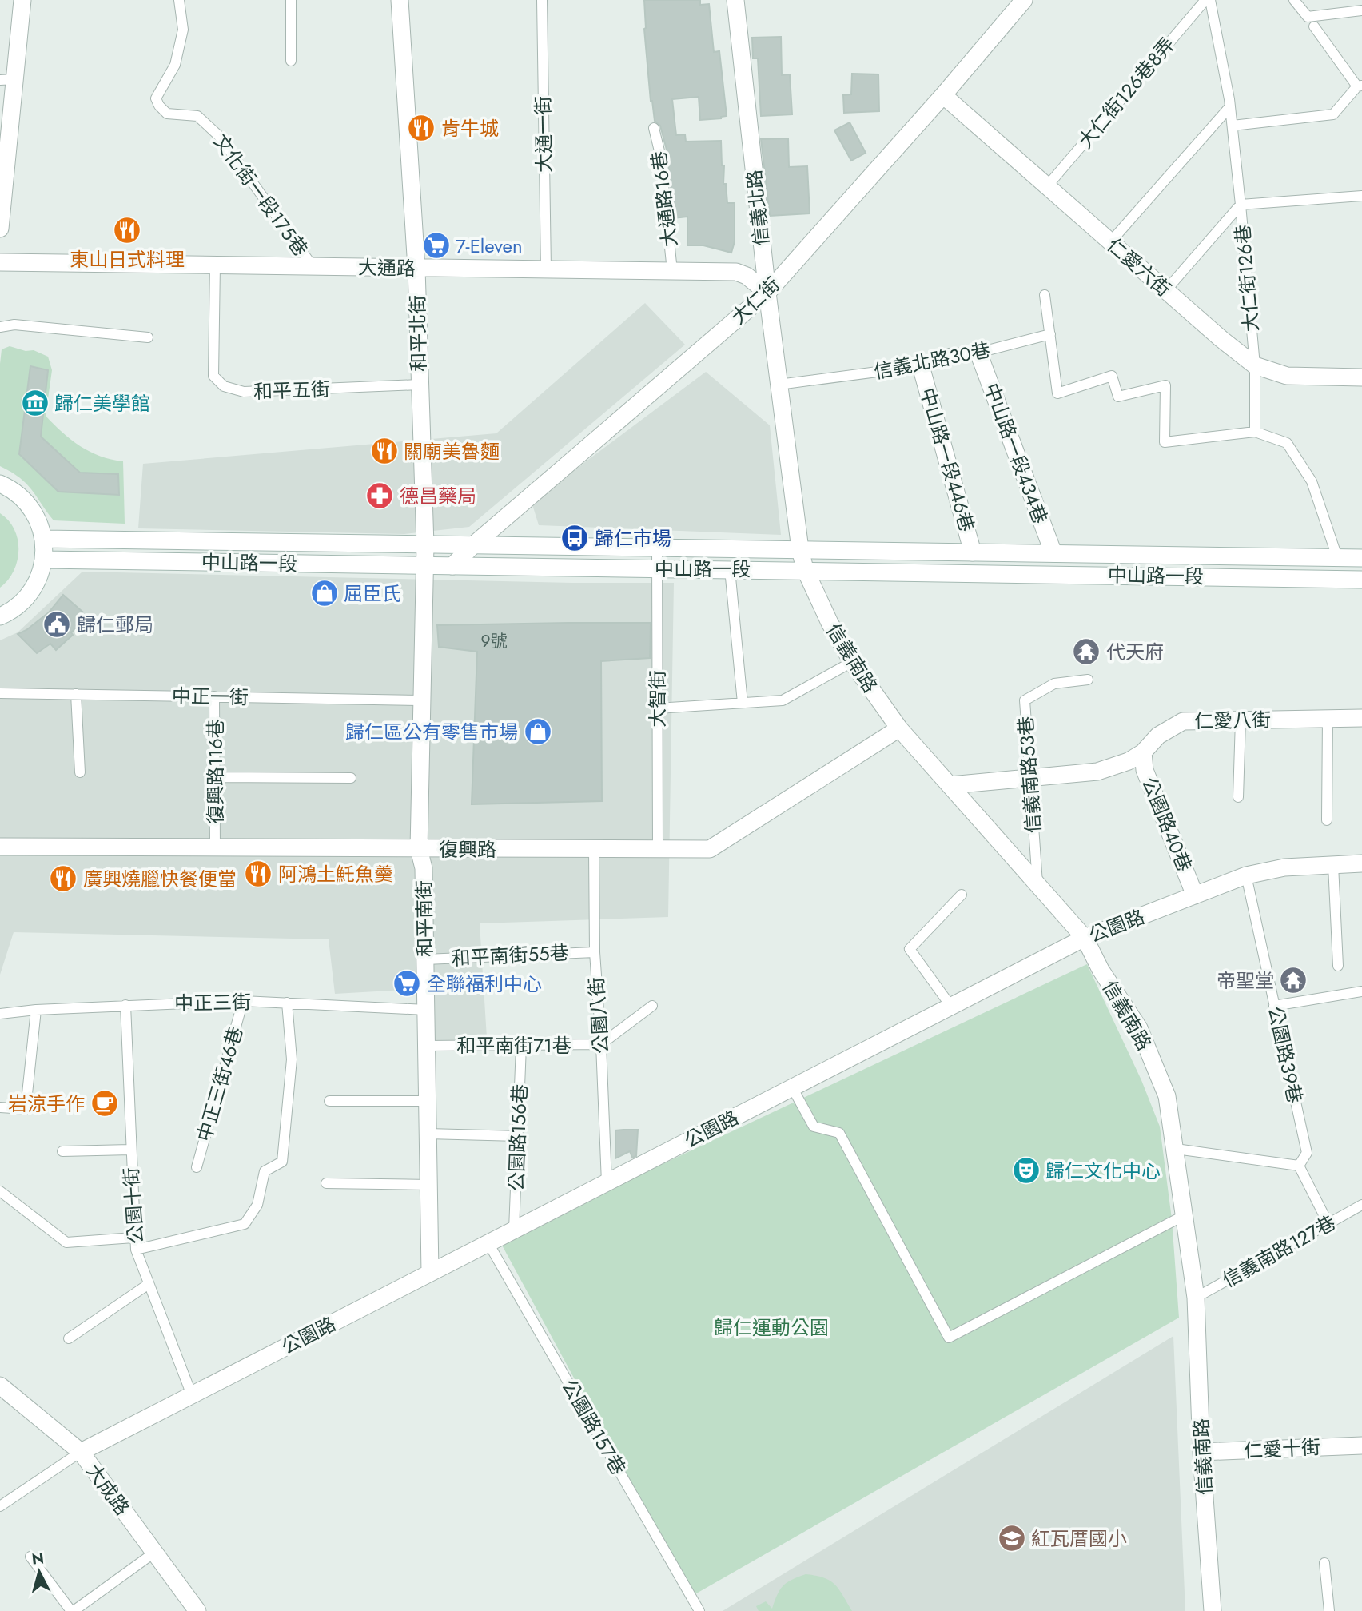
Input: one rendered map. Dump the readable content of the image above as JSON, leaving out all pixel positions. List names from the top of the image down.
{
  "streets": {
    "street": [
      "信義北路",
      "仁愛六街",
      "大通路",
      "大仁街",
      "和平北街",
      "中山路一段434巷",
      "中山路一段446巷",
      "中山路一段",
      "信義南路",
      "仁愛八街",
      "公園路40巷",
      "復興路",
      "和平南街",
      "公園路",
      "仁愛十街",
      "大成路"
    ],
    "lane": [
      "大仁街126巷8弄",
      "大通一街",
      "文化街一段175巷",
      "大通路16巷",
      "大仁街126巷",
      "信義北路30巷",
      "和平五街",
      "中正一街",
      "大智街",
      "復興路116巷",
      "信義南路53巷",
      "和平南街55巷",
      "中正三街",
      "公園八街",
      "和平南街71巷",
      "公園路39巷",
      "中正三街46巷",
      "公園路156巷",
      "公園十街",
      "信義南路127巷",
      "公園路157巷"
    ]
  },
  "crossings": [
    ["大仁街126巷8弄", "仁愛六街"],
    ["大通一街", "大通路"],
    ["文化街一段175巷", "大通路"],
    ["大通路16巷", "大通路"],
    ["信義北路", "大通路"],
    ["信義北路", "大仁街"],
    ["信義北路", "信義北路30巷"],
    ["信義北路", "中山路一段"],
    ["信義北路", "信義南路"],
    ["仁愛六街", "大仁街126巷"],
    ["仁愛六街", "大仁街"],
    ["大通路", "大仁街"],
    ["大通路", "和平北街"],
    ["大通路", "和平五街"],
    ["大仁街", "中山路一段"],
    ["和平北街", "和平五街"],
    ["和平北街", "中山路一段"],
    ["和平北街", "和平南街"],
    ["信義北路30巷", "中山路一段434巷"],
    ["信義北路30巷", "中山路一段446巷"],
    ["中山路一段434巷", "中山路一段"],
    ["中山路一段446巷", "中山路一段"],
    ["中山路一段", "信義南路"],
    ["中山路一段", "大智街"],
    ["中山路一段", "和平南街"],
    ["信義南路", "仁愛八街"],
    ["信義南路", "信義南路53巷"],
    ["信義南路", "復興路"],
    ["信義南路", "公園路"],
    ["信義南路", "信義南路127巷"],
    ["信義南路", "仁愛十街"],
    ["中正一街", "復興路116巷"],
    ["中正一街", "和平南街"],
    ["大智街", "復興路"],
    ["仁愛八街", "信義南路53巷"],
    ["仁愛八街", "公園路40巷"],
    ["復興路116巷", "復興路"],
    ["公園路40巷", "公園路"],
    ["復興路", "和平南街"],
    ["復興路", "公園八街"],
    ["和平南街", "公園路"],
    ["和平南街", "和平南街55巷"],
    ["和平南街", "中正三街"],
    ["和平南街", "和平南街71巷"],
    ["公園路", "公園八街"],
    ["公園路", "公園路39巷"],
    ["公園路", "公園路156巷"],
    ["公園路", "公園十街"],
    ["公園路", "公園路157巷"],
    ["公園路", "大成路"],
    ["和平南街55巷", "公園八街"],
    ["中正三街", "中正三街46巷"],
    ["中正三街", "公園十街"],
    ["公園八街", "和平南街71巷"],
    ["和平南街71巷", "公園路156巷"]
  ],
  "parks": ["歸仁運動公園"],
  "places": {
    "restaurant": [
      "肯牛城",
      "東山日式料理",
      "關廟美魯麵",
      "阿鴻土魠魚羹",
      "廣興燒臘快餐便當"
    ],
    "supermarket": ["7-Eleven", "全聯福利中心"],
    "museum": ["歸仁美學館"],
    "pharmacy": ["德昌藥局"],
    "bus stop": ["歸仁市場"],
    "shop": ["屈臣氏", "歸仁區公有零售市場"],
    "public building": ["歸仁郵局"],
    "temple": ["代天府", "帝聖堂"],
    "cafe": ["岩涼手作"],
    "theatre": ["歸仁文化中心"],
    "school or university": ["紅瓦厝國小"]
  },
  "house_numbers": ["9號"],
  "north": "top"
}
